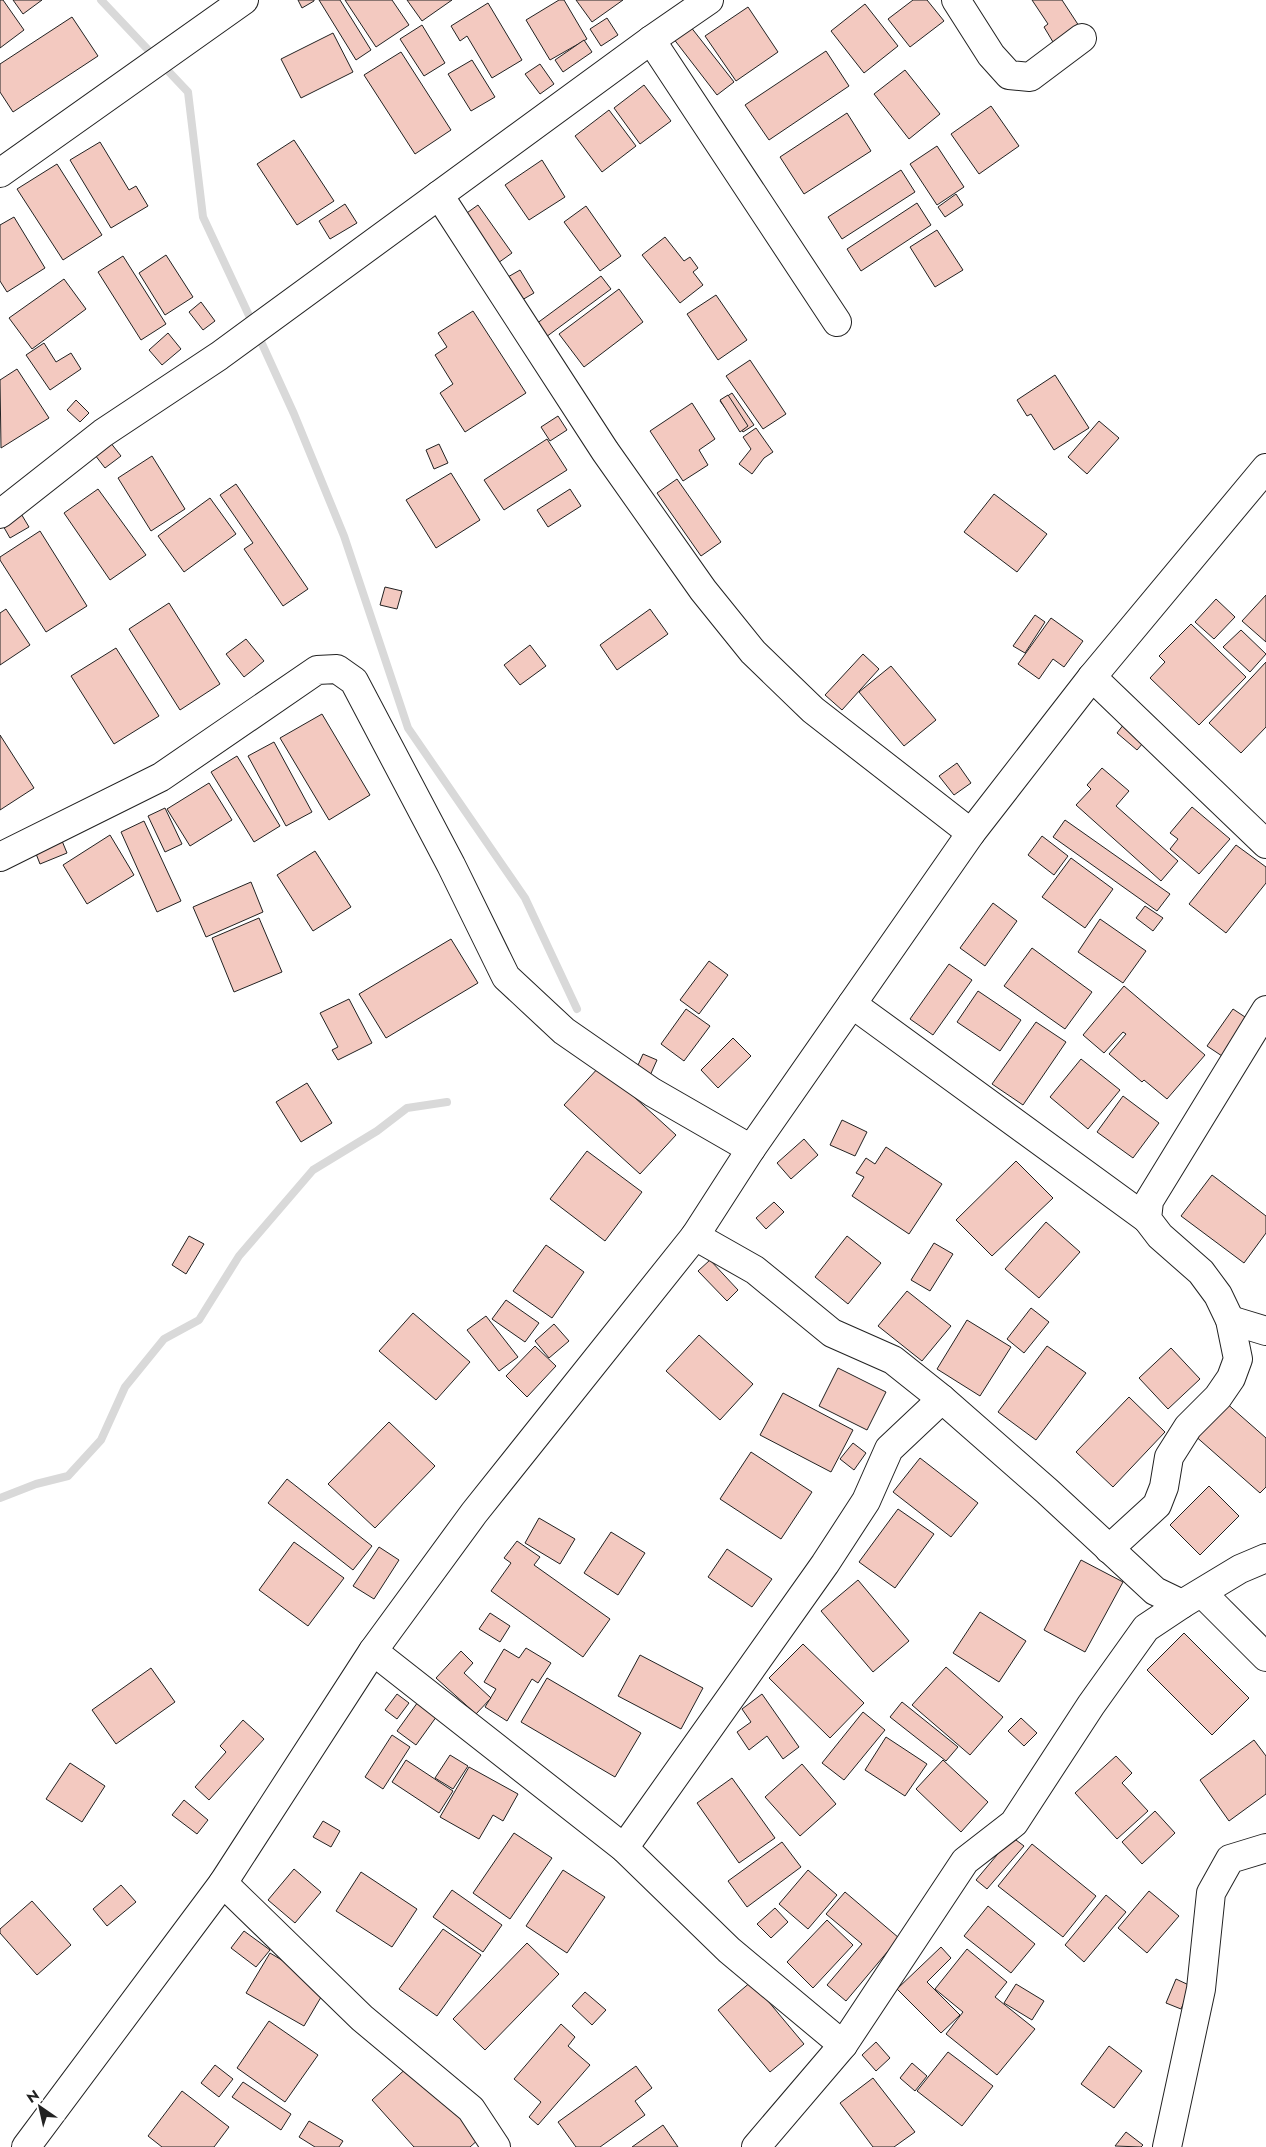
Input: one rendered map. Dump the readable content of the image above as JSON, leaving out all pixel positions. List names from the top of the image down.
{
  "north": "top left"
}
